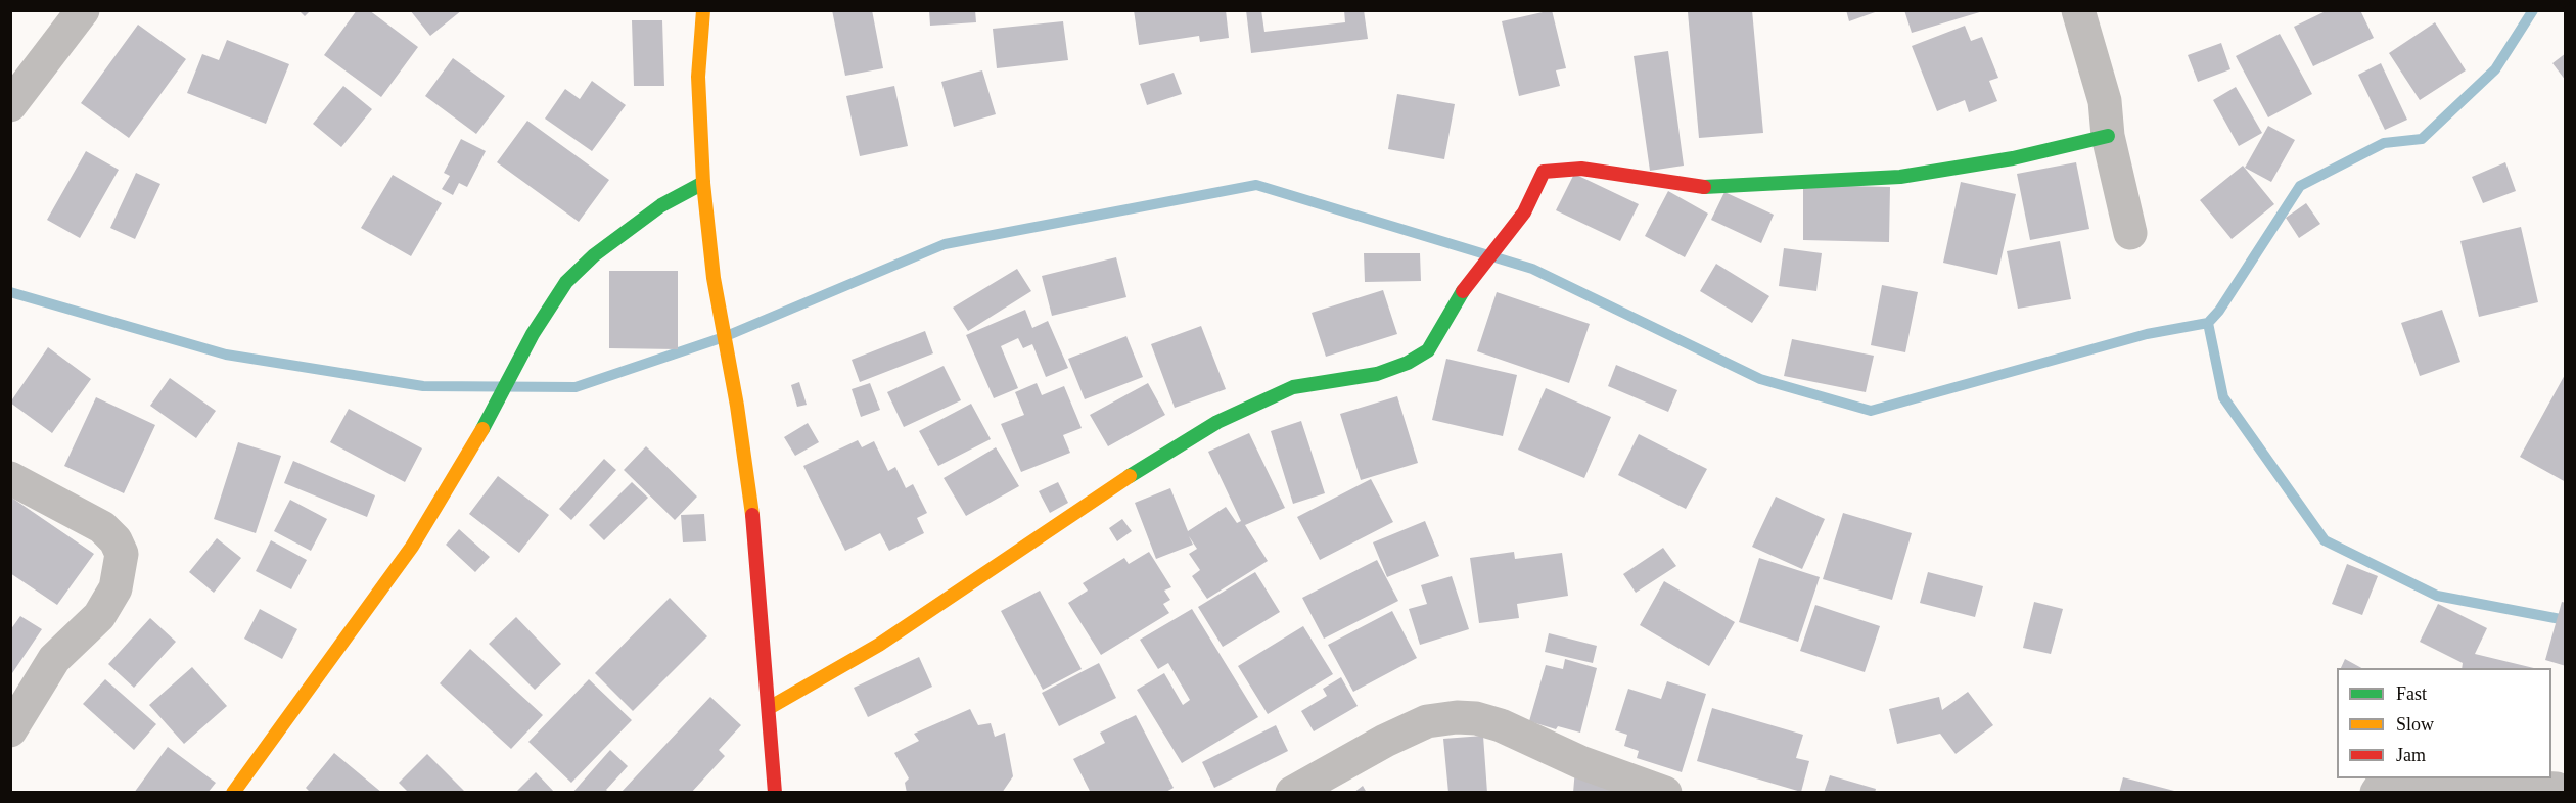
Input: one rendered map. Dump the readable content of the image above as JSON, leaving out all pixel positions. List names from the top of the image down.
{
  "legend": ["Fast", "Slow", "Jam"]
}
